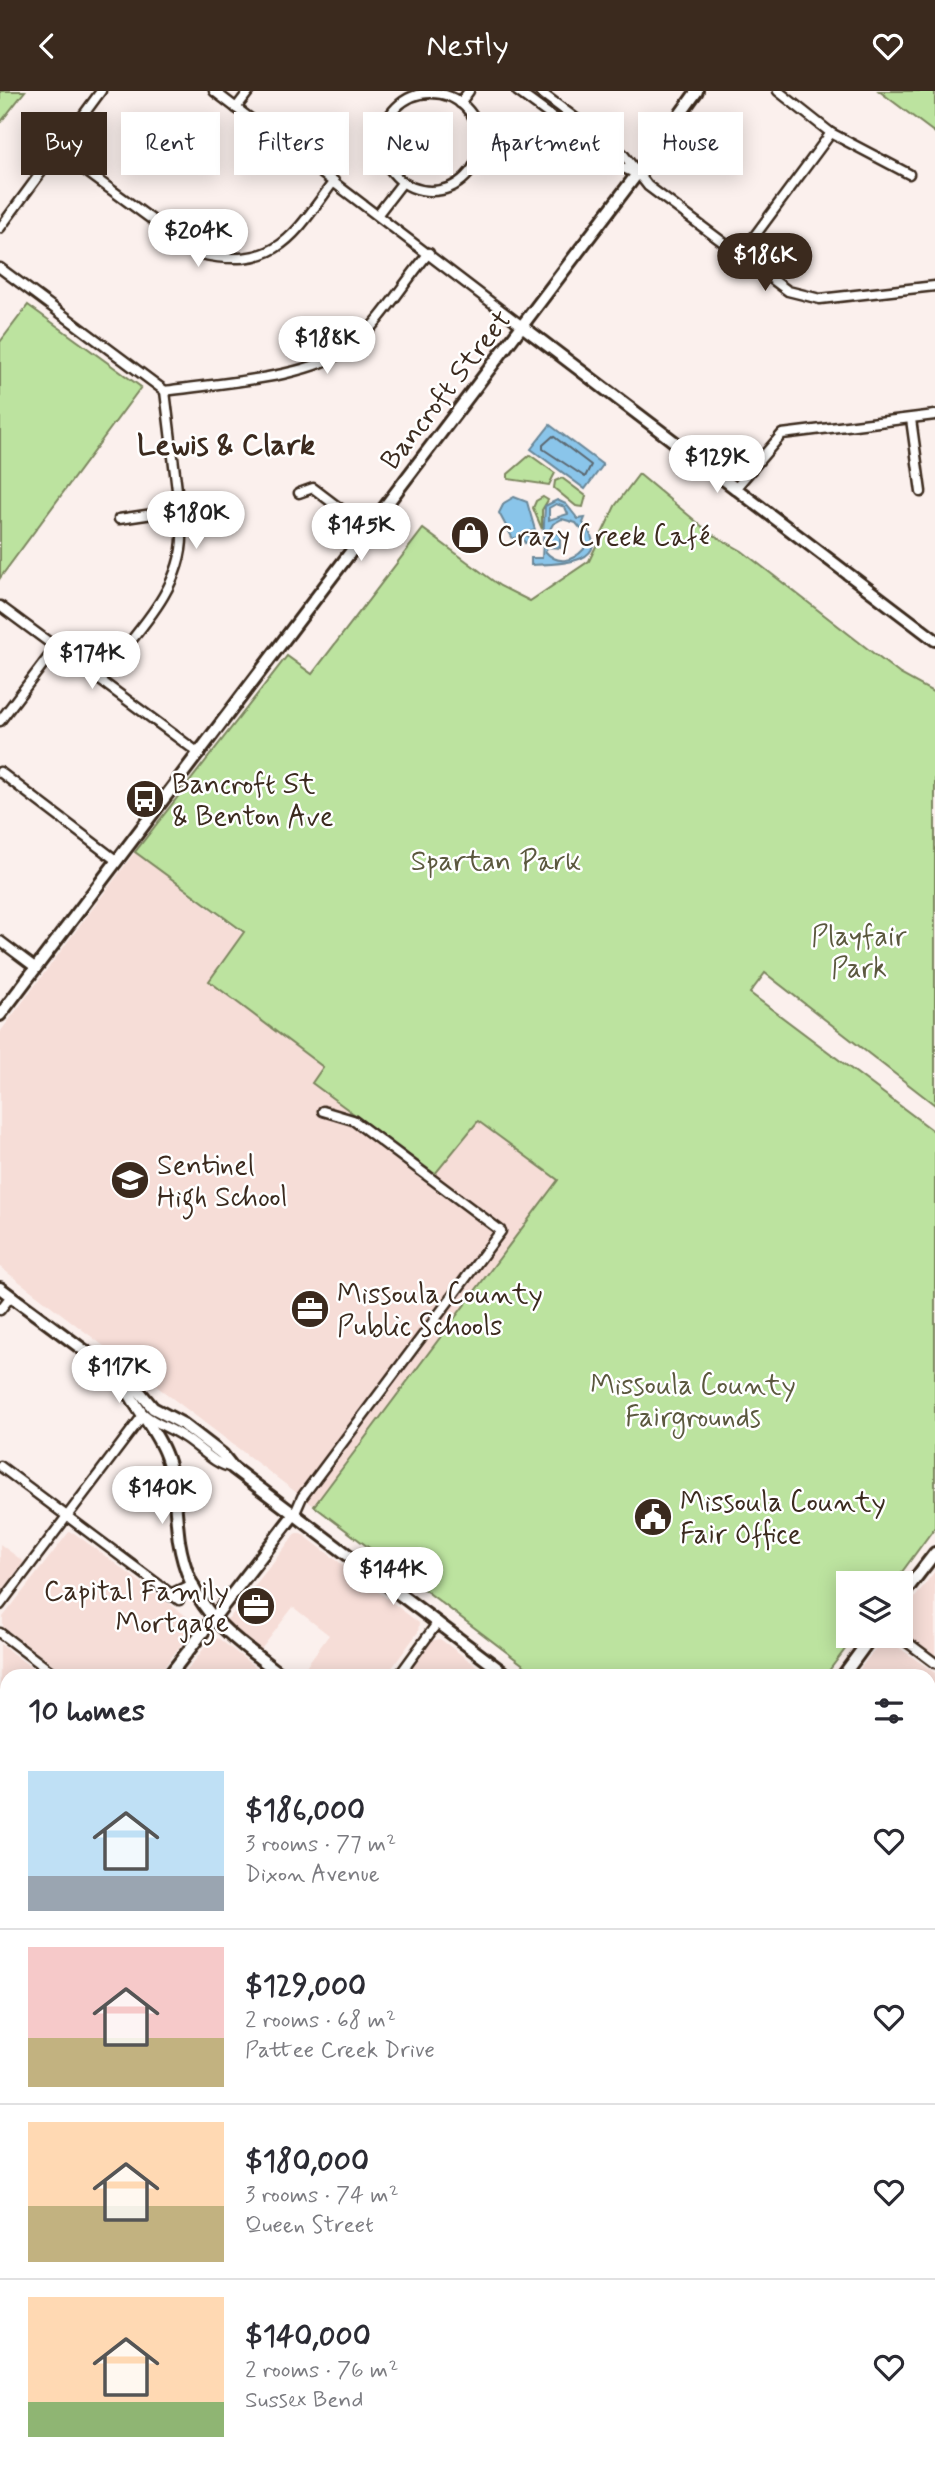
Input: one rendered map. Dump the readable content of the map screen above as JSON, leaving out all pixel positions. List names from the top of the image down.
{
  "streets": {
    "street": ["Bancroft Street"]
  },
  "districts": ["Lewis & Clark"],
  "parks": ["Spartan Park", "Playfair Park", "Missoula County Fairgrounds"],
  "places": {
    "shop": ["Crazy Creek Café"],
    "bus stop": ["Bancroft St & Benton Ave"],
    "school or university": ["Sentinel High School"],
    "office": ["Missoula County Public Schools", "Capital Family Mortgage"],
    "public building": ["Missoula County Fair Office"]
  },
  "page": {
    "header": "Nestly",
    "chip": [
      "Buy",
      "Rent",
      "Filters",
      "New",
      "Apartment",
      "House"
    ],
    "price": [
      "$204K",
      "$186K",
      "$188K",
      "$129K",
      "$180K",
      "$145K",
      "$174K",
      "$117K",
      "$140K",
      "$144K"
    ],
    "heading": "10 homes",
    "list": [
      {
        "name": "$186,000",
        "note": "3 rooms · 77 m² · Dixon Avenue"
      },
      {
        "name": "$129,000",
        "note": "2 rooms · 68 m² · Pattee Creek Drive"
      },
      {
        "name": "$180,000",
        "note": "3 rooms · 74 m² · Queen Street"
      },
      {
        "name": "$140,000",
        "note": "2 rooms · 76 m² · Sussex Bend"
      }
    ]
  }
}
